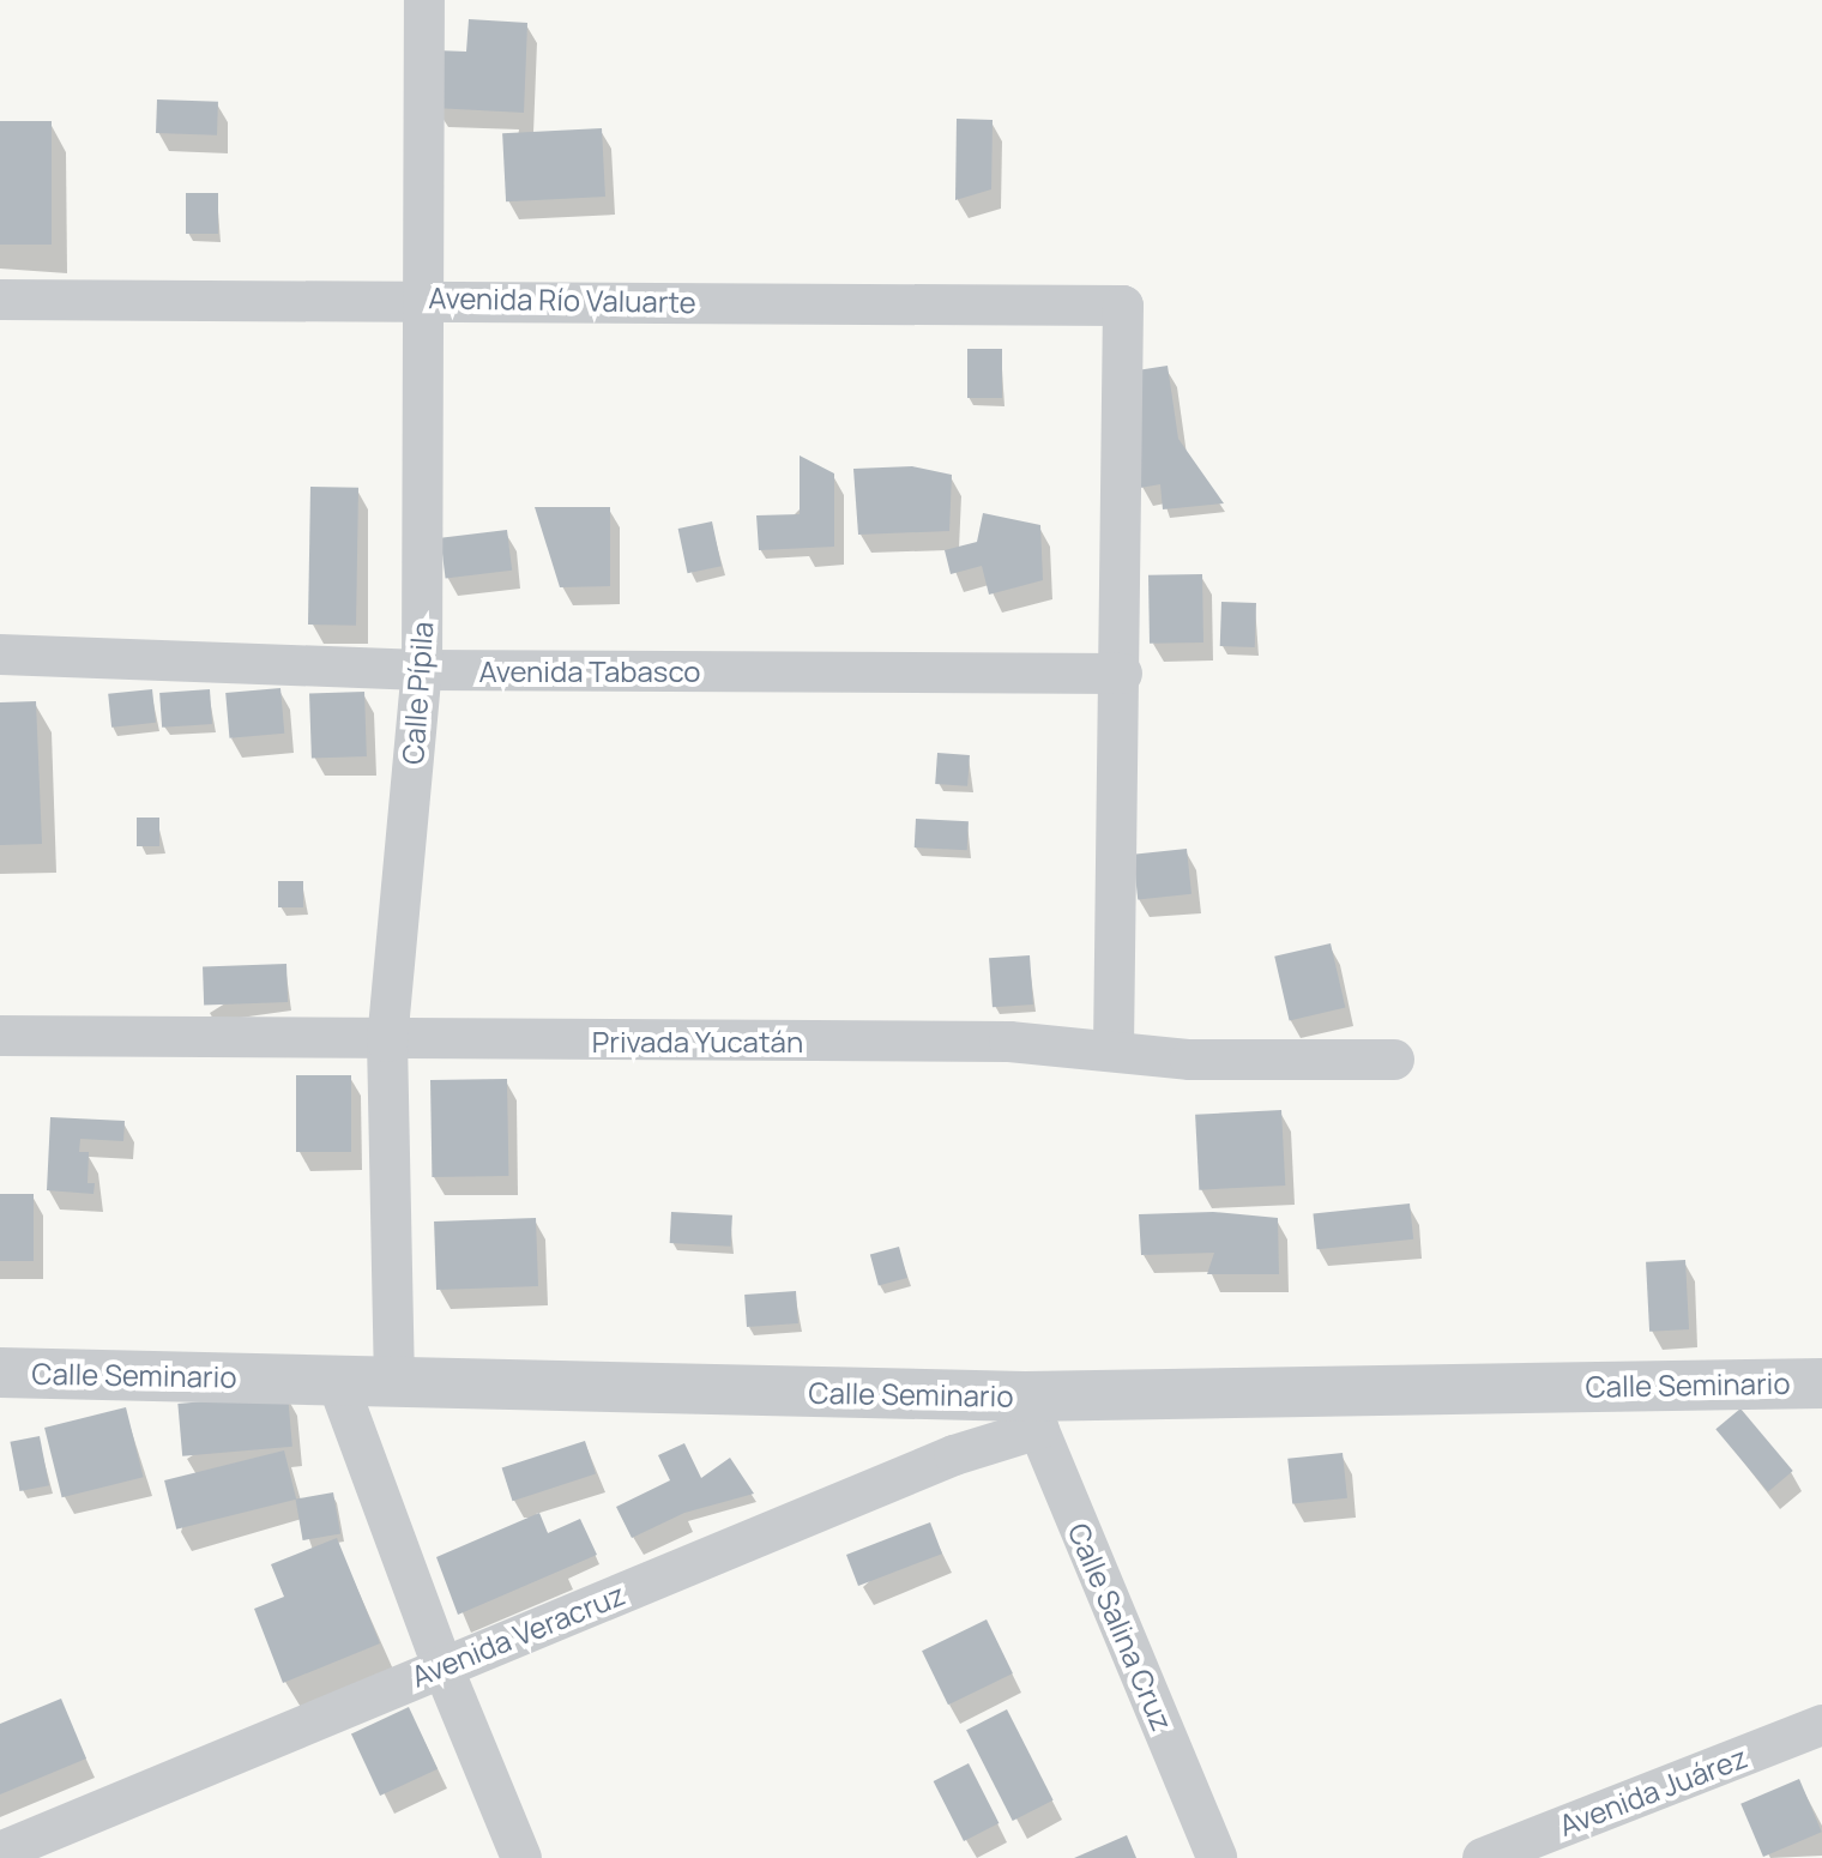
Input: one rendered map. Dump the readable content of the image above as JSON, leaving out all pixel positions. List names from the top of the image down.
{
  "streets": {
    "street": [
      "Avenida Río Valuarte",
      "Avenida Tabasco",
      "Calle Pípila",
      "Privada Yucatán",
      "Calle Seminario",
      "Calle Salina Cruz",
      "Avenida Veracruz",
      "Avenida Juárez"
    ]
  },
  "crossings": [
    ["Avenida Río Valuarte", "Avenida Tabasco"],
    ["Avenida Río Valuarte", "Calle Pípila"],
    ["Avenida Tabasco", "Calle Pípila"],
    ["Calle Pípila", "Privada Yucatán"],
    ["Calle Pípila", "Calle Seminario"],
    ["Calle Seminario", "Calle Salina Cruz"],
    ["Calle Seminario", "Avenida Veracruz"],
    ["Calle Salina Cruz", "Avenida Veracruz"]
  ]
}
